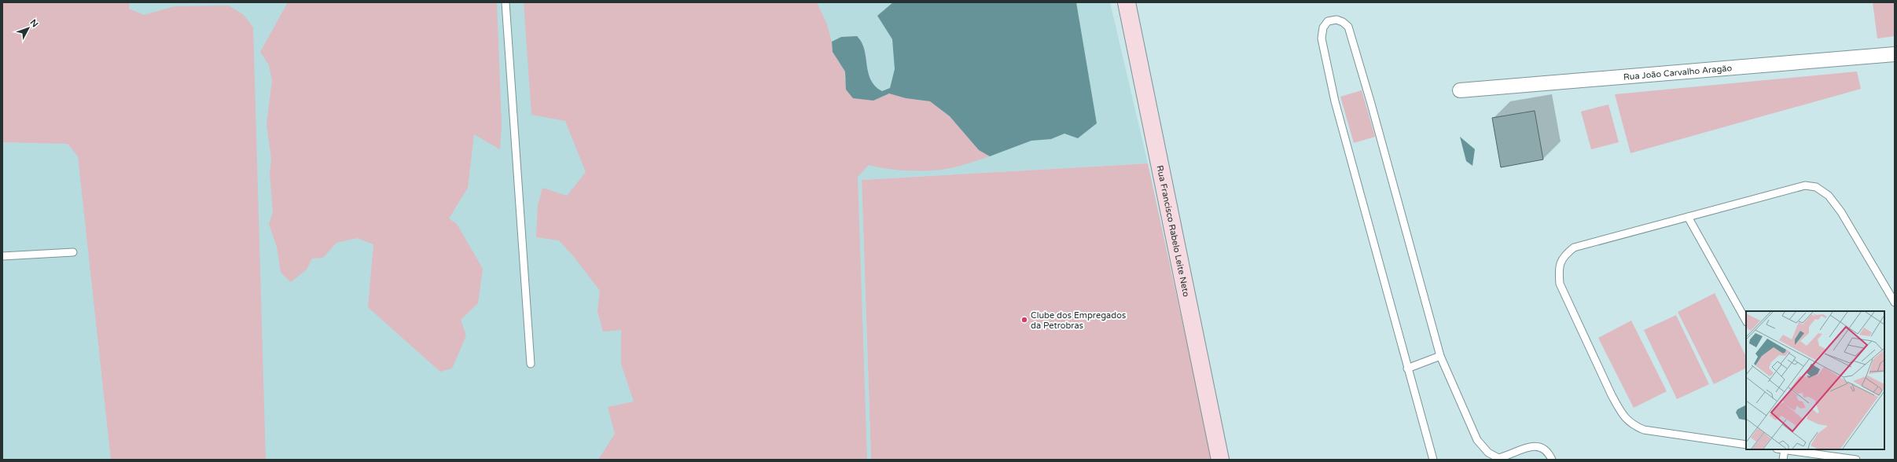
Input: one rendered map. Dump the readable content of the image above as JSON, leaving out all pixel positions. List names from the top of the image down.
{
  "streets": {
    "street": ["Rua João Carvalho Aragão", "Rua Francisco Rabelo Leite Neto"]
  },
  "places": ["Clube dos Empregados da Petrobras"],
  "north": "top right"
}
